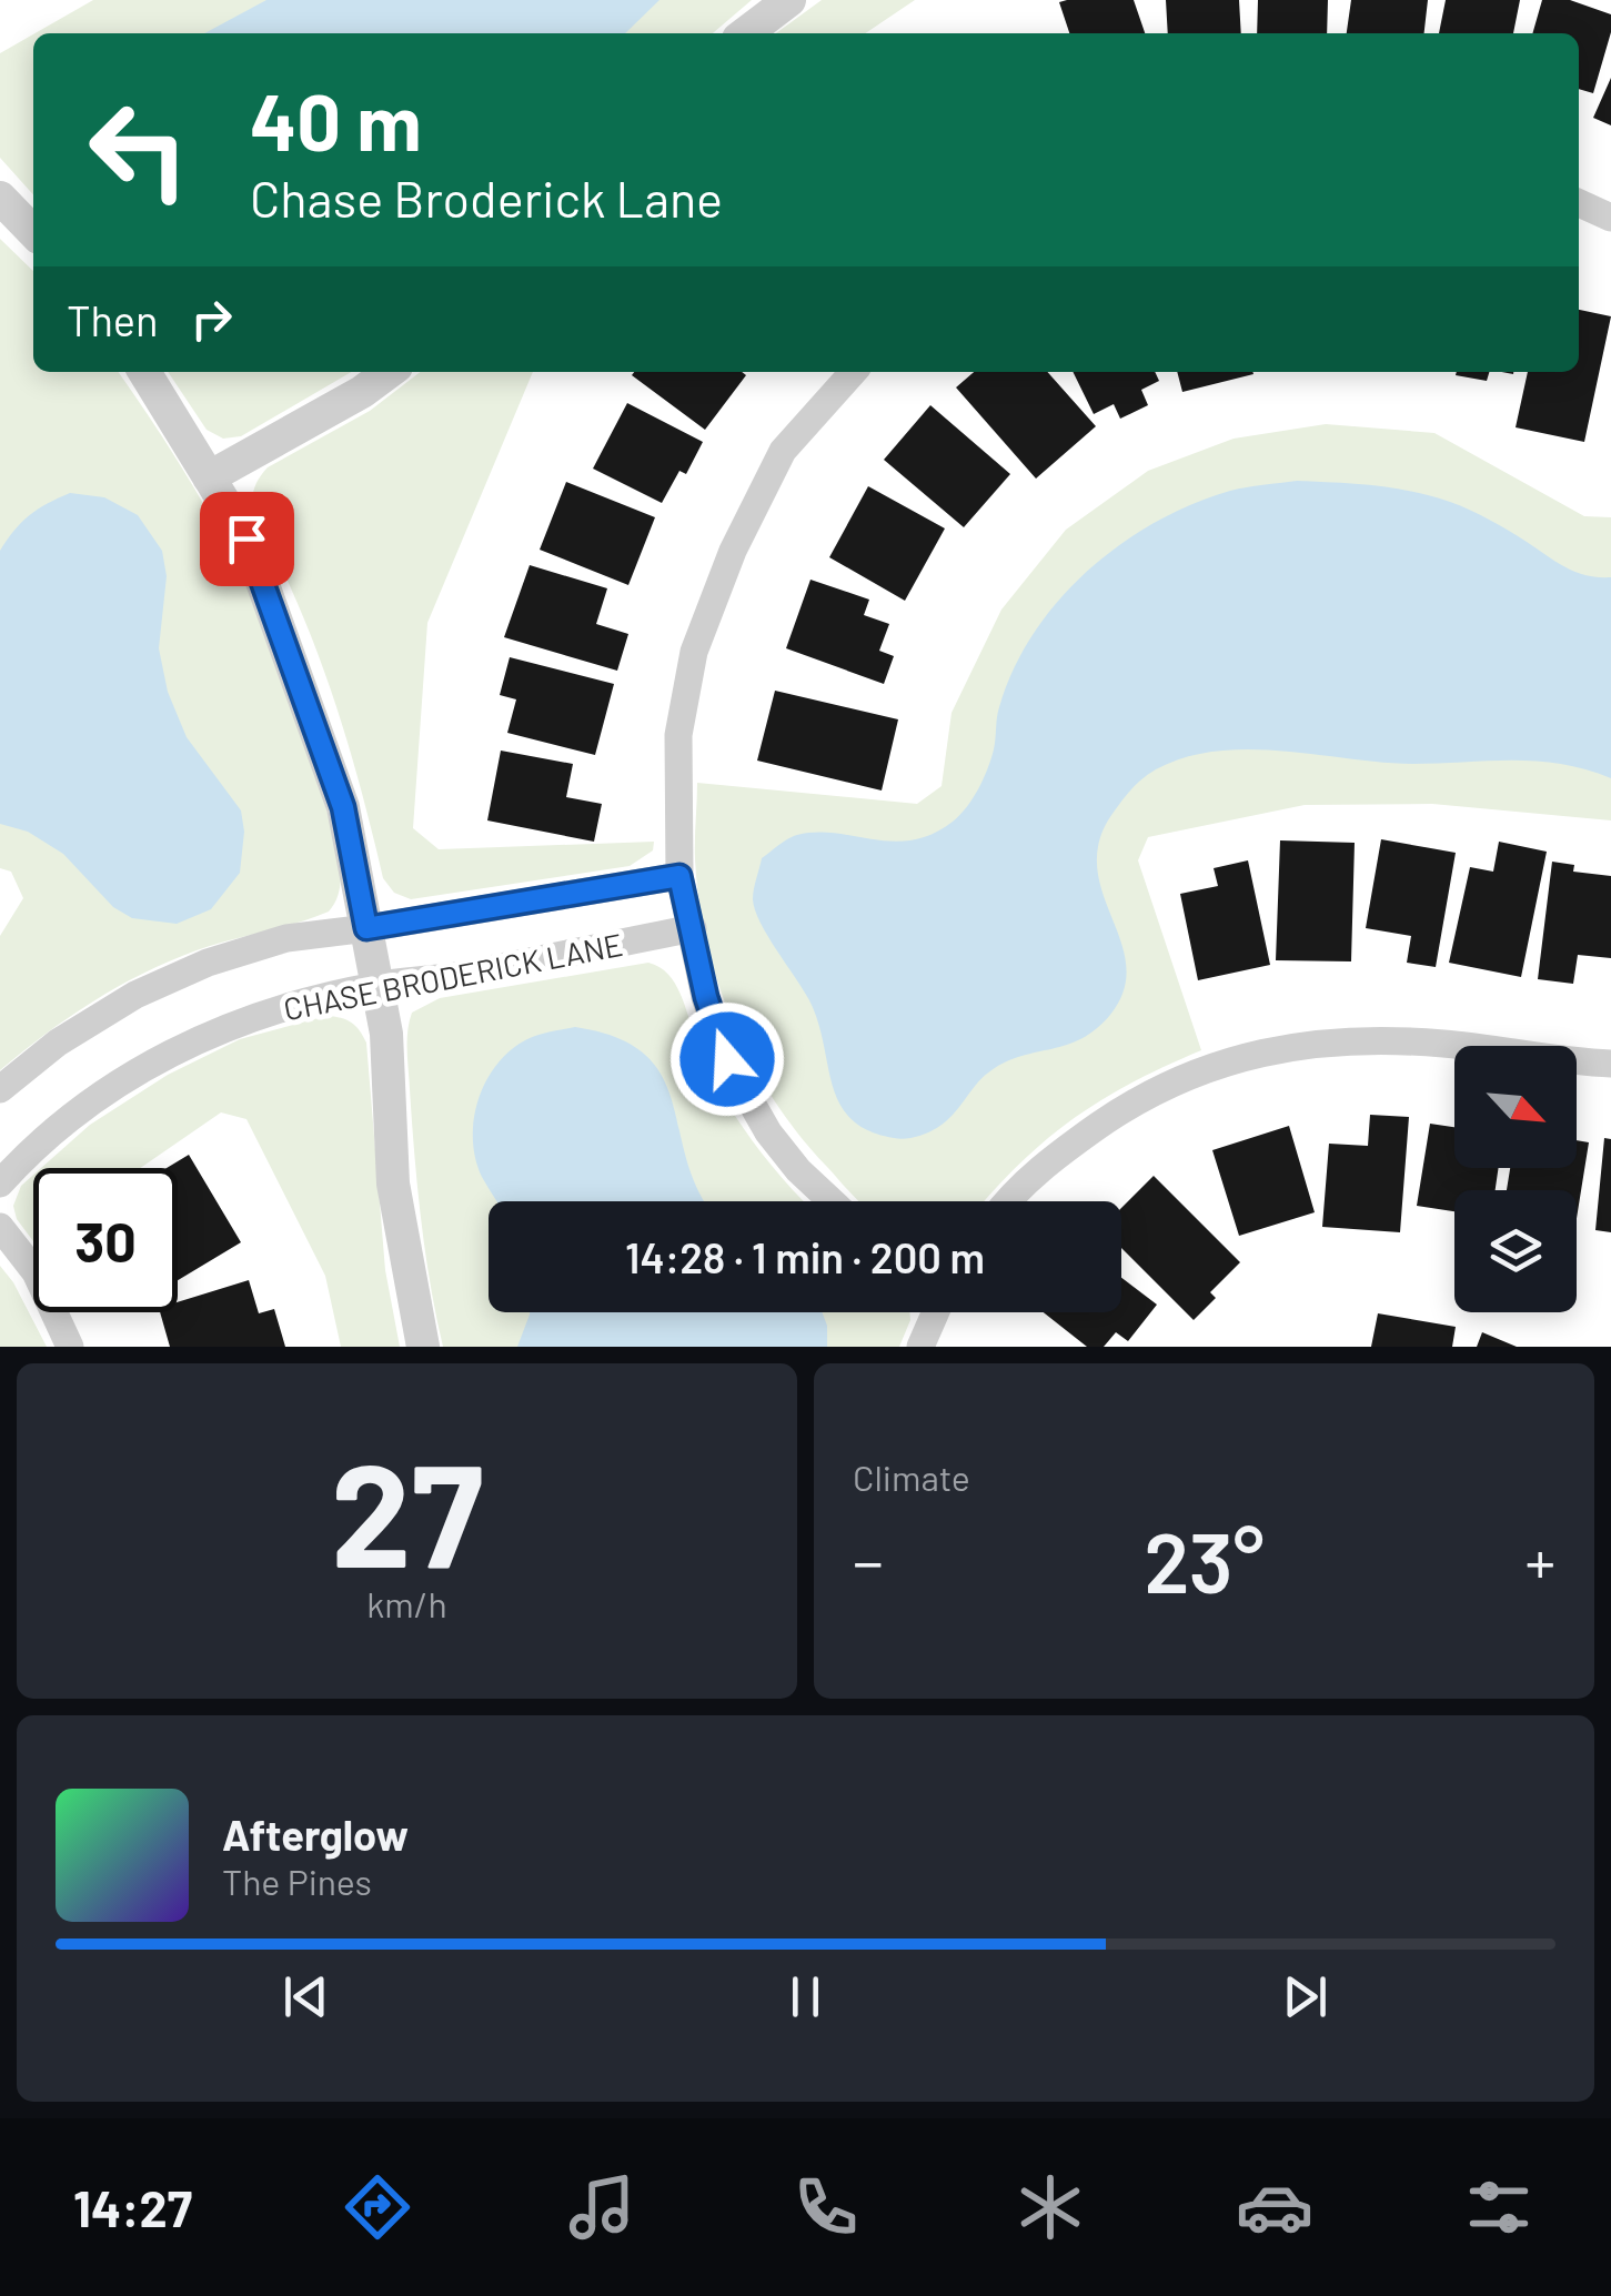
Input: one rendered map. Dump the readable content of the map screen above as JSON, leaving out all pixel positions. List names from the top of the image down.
{
  "streets": {
    "street": ["CHASE BRODERICK LANE"]
  },
  "north": "bottom right",
  "page": {
    "turn": ["40 m", "Chase Broderick Lane"],
    "then": "Then",
    "limit": "30",
    "trip": "14:28 · 1 min · 200 m",
    "tile": [
      ["27", "km/h"],
      "Climate"
    ],
    "heat": ["−", "23°", "+"],
    "song": ["Afterglow", "The Pines"],
    "tabs": "14:27"
  }
}
